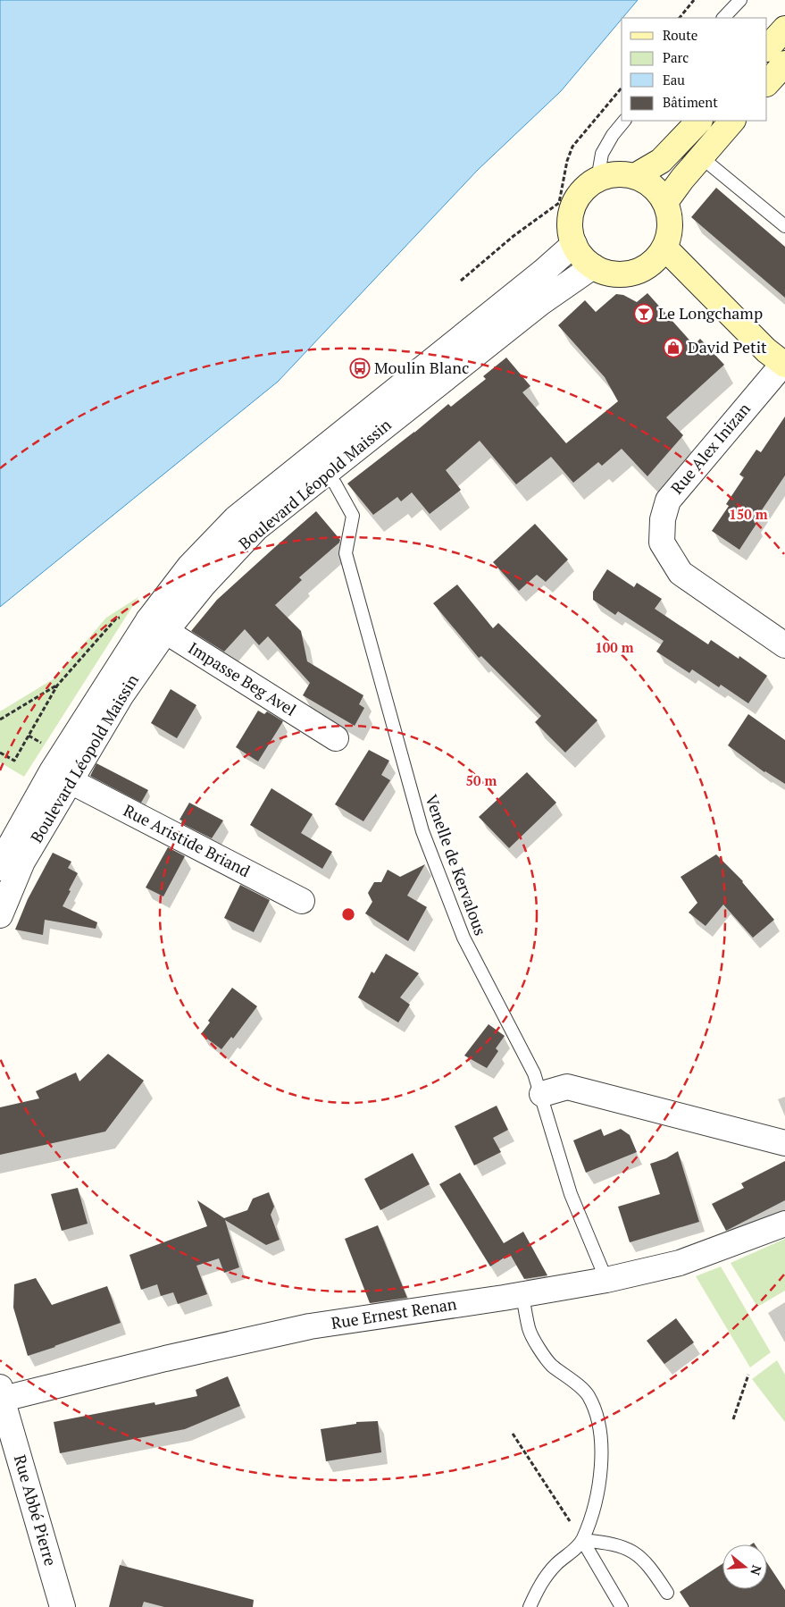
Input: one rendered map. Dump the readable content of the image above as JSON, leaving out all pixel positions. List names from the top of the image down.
{
  "streets": {
    "street": [
      "Rue Alex Inizan",
      "Boulevard Léopold Maissin",
      "Impasse Beg Avel",
      "Rue Aristide Briand",
      "Rue Ernest Renan",
      "Rue Abbé Pierre"
    ],
    "lane": ["Venelle de Kervalous"]
  },
  "crossings": [
    ["Boulevard Léopold Maissin", "Impasse Beg Avel"],
    ["Boulevard Léopold Maissin", "Rue Aristide Briand"],
    ["Boulevard Léopold Maissin", "Venelle de Kervalous"],
    ["Venelle de Kervalous", "Rue Ernest Renan"],
    ["Rue Ernest Renan", "Rue Abbé Pierre"]
  ],
  "places": {
    "bar": ["Le Longchamp"],
    "shop": ["David Petit"],
    "bus stop": ["Moulin Blanc"]
  },
  "legend": [
    "Route",
    "Parc",
    "Eau",
    "Bâtiment"
  ],
  "north": "right",
  "rings": ["150 m", "100 m", "50 m"]
}
